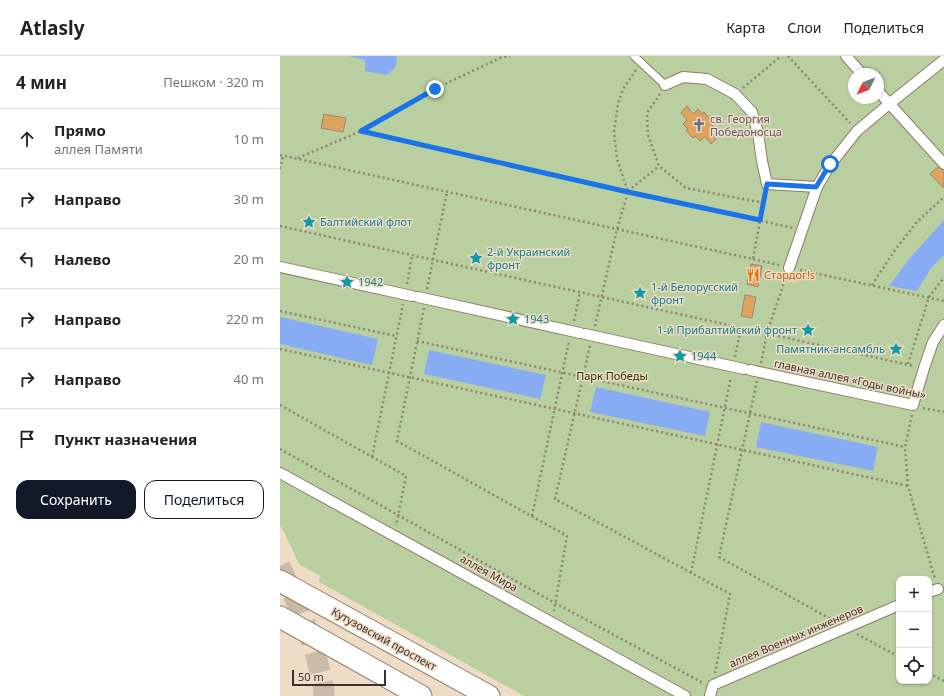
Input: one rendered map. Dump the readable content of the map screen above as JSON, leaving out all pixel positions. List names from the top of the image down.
{
  "streets": {
    "main road": ["Кутузовский проспект"],
    "street": ["главная аллея «Годы войны»", "аллея Мира", "аллея Военных инженеров"]
  },
  "parks": ["Парк Победы"],
  "places": {
    "church": ["св. Георгия Победоносца"],
    "place": [
      "Балтийский флот",
      "2-й Украинский фронт",
      "1942",
      "1-й Белорусский фронт",
      "1943",
      "1-й Прибалтийский фронт",
      "Памятник-ансамбль",
      "1944"
    ],
    "restaurant": ["Стардог!s"]
  },
  "scale_bar": "50 m",
  "north": "bottom left",
  "page": {
    "header": "Atlasly",
    "nav": ["Карта", "Слои", "Поделиться"],
    "heading": ["4 мин", "Пешком · 320 m"],
    "list": [
      ["Прямо", "аллея Памяти", "10 m"],
      ["Направо", "30 m"],
      ["Налево", "20 m"],
      ["Направо", "220 m"],
      ["Направо", "40 m"],
      "Пункт назначения"
    ],
    "buttons": ["Сохранить", "Поделиться"],
    "map_buttons": ["+", "−"],
    "scale": "50 m"
  }
}
